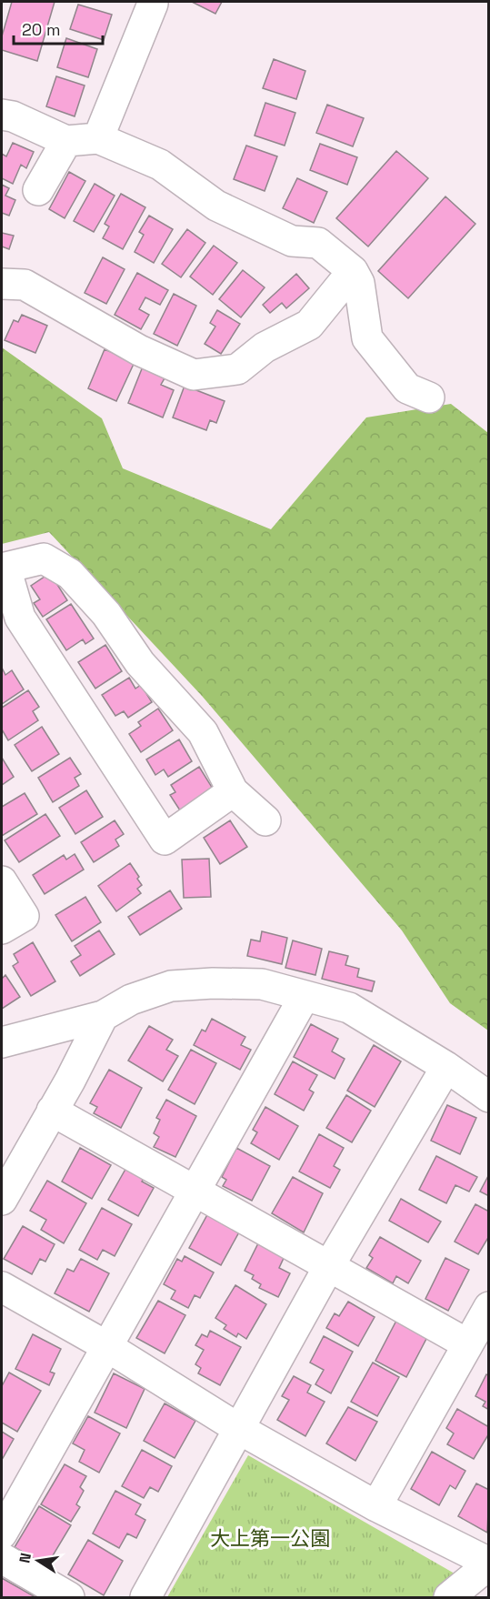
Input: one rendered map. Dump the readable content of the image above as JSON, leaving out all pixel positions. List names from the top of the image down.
{
  "parks": ["大上第一公園"],
  "scale_bar": "20 m",
  "north": "left"
}
